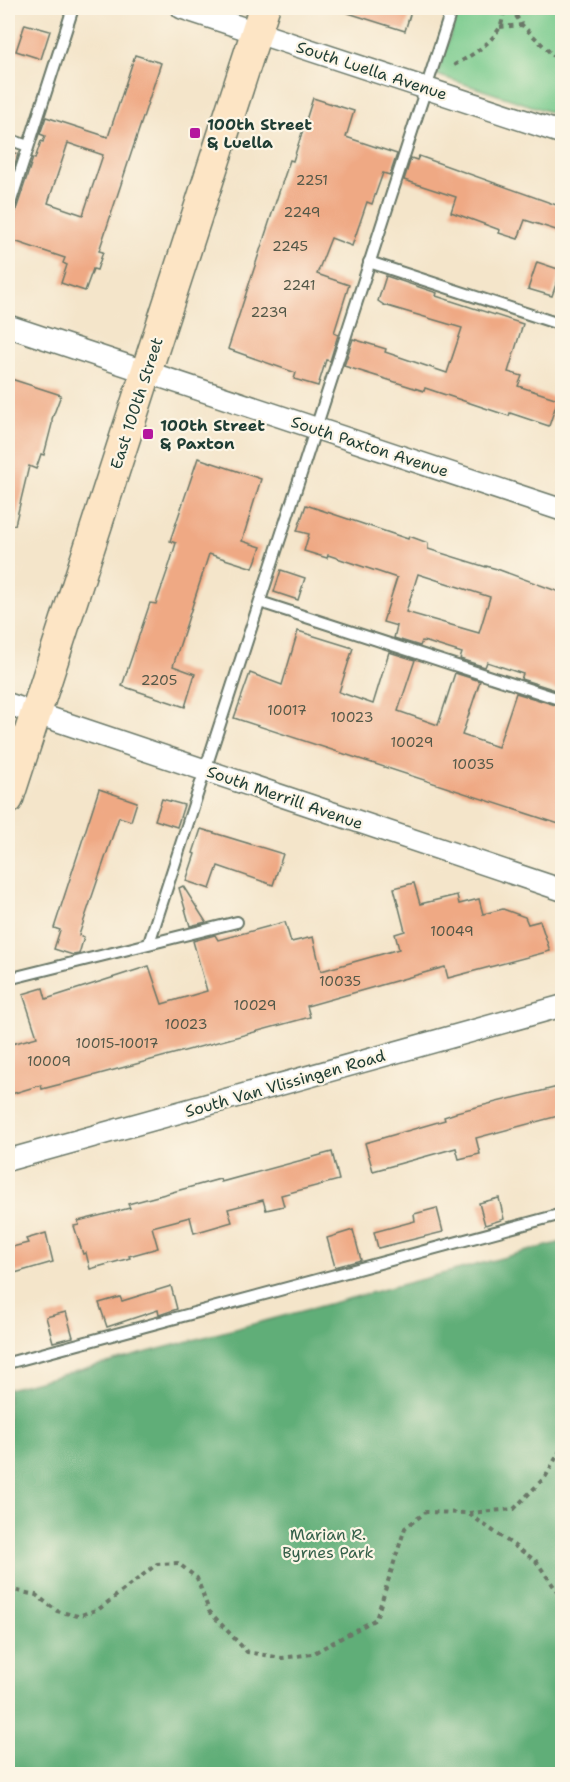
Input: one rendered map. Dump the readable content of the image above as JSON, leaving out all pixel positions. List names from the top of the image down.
{
  "streets": {
    "main road": ["East 100th Street"],
    "street": [
      "South Luella Avenue",
      "South Paxton Avenue",
      "South Merrill Avenue",
      "South Van Vlissingen Road"
    ]
  },
  "crossings": [
    ["South Luella Avenue", "East 100th Street"],
    ["East 100th Street", "South Paxton Avenue"],
    ["East 100th Street", "South Merrill Avenue"]
  ],
  "parks": ["Marian R. Byrnes Park"],
  "places": {
    "transit": ["100th Street & Luella", "100th Street & Paxton"]
  },
  "house_numbers": [
    "2251",
    "2249",
    "2245",
    "2241",
    "2239",
    "2205",
    "10017",
    "10023",
    "10029",
    "10035",
    "10049",
    "10035",
    "10029",
    "10023",
    "10015-10017",
    "10009"
  ]
}
